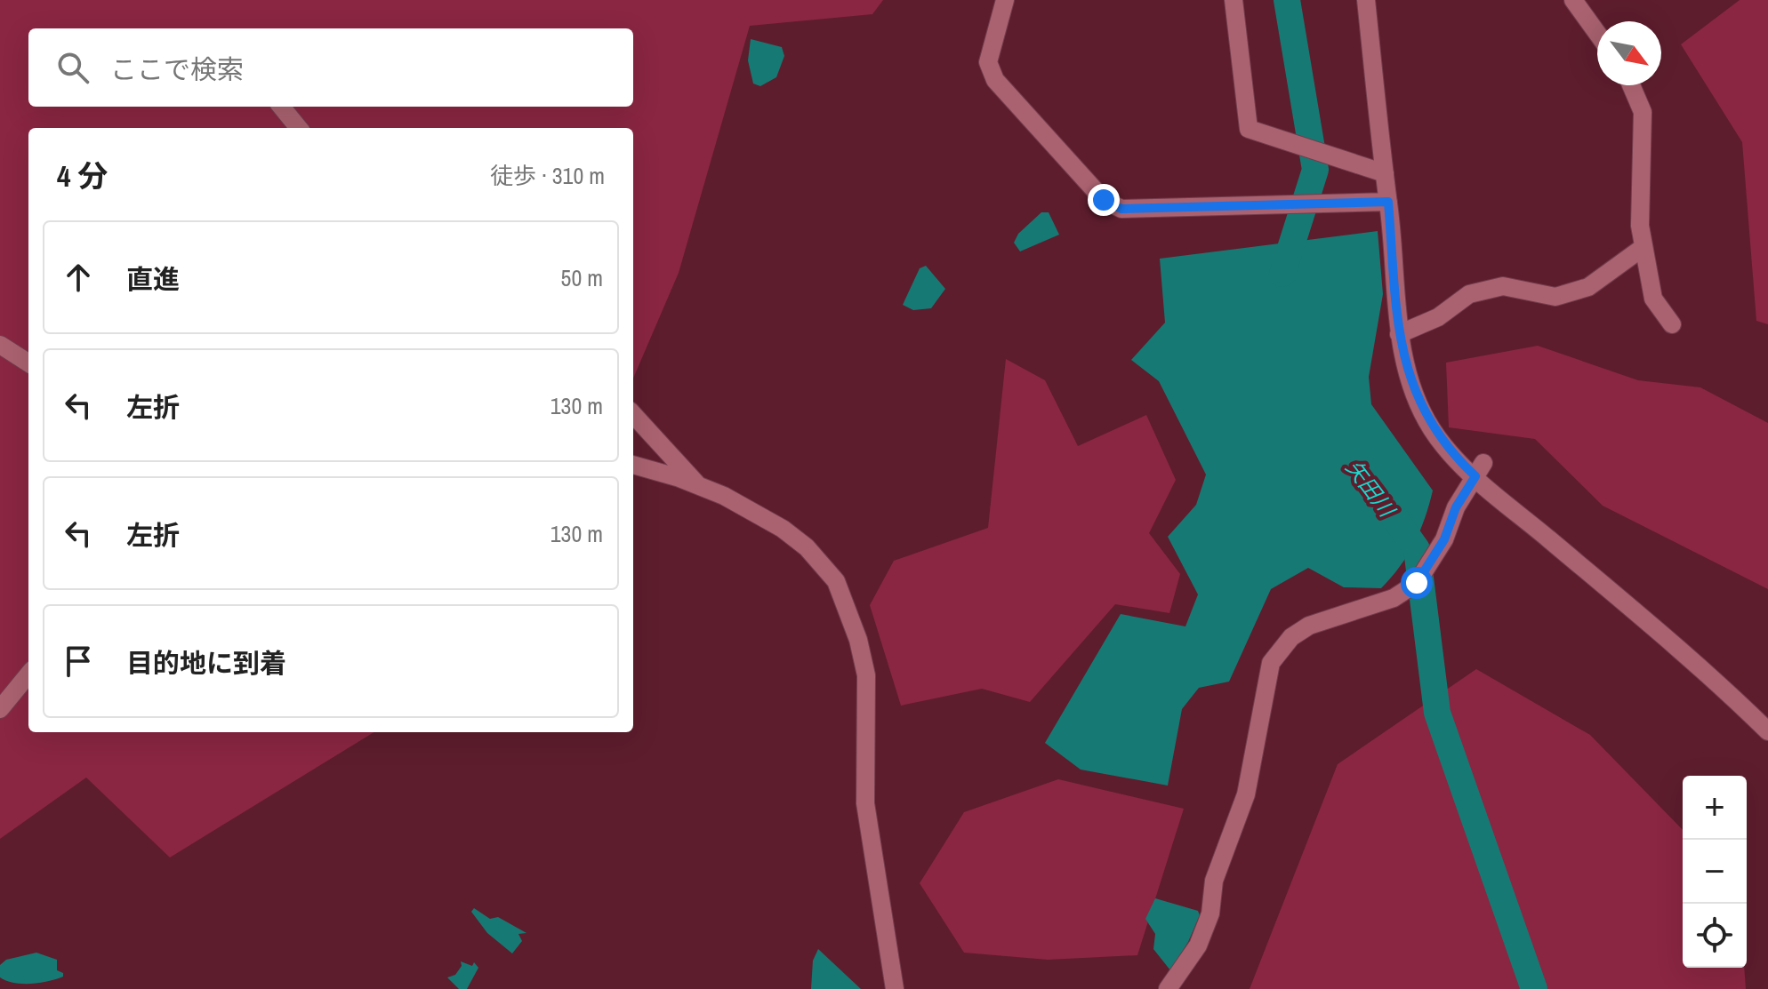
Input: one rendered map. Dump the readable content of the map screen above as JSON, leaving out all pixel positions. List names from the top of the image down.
{
  "water": ["矢田川"],
  "north": "bottom right",
  "page": {
    "search": "ここで検索",
    "heading": ["4 分", "徒歩 · 310 m"],
    "list": [
      ["直進", "50 m"],
      ["左折", "130 m"],
      ["左折", "130 m"],
      "目的地に到着"
    ],
    "map_buttons": ["+", "−"]
  }
}
